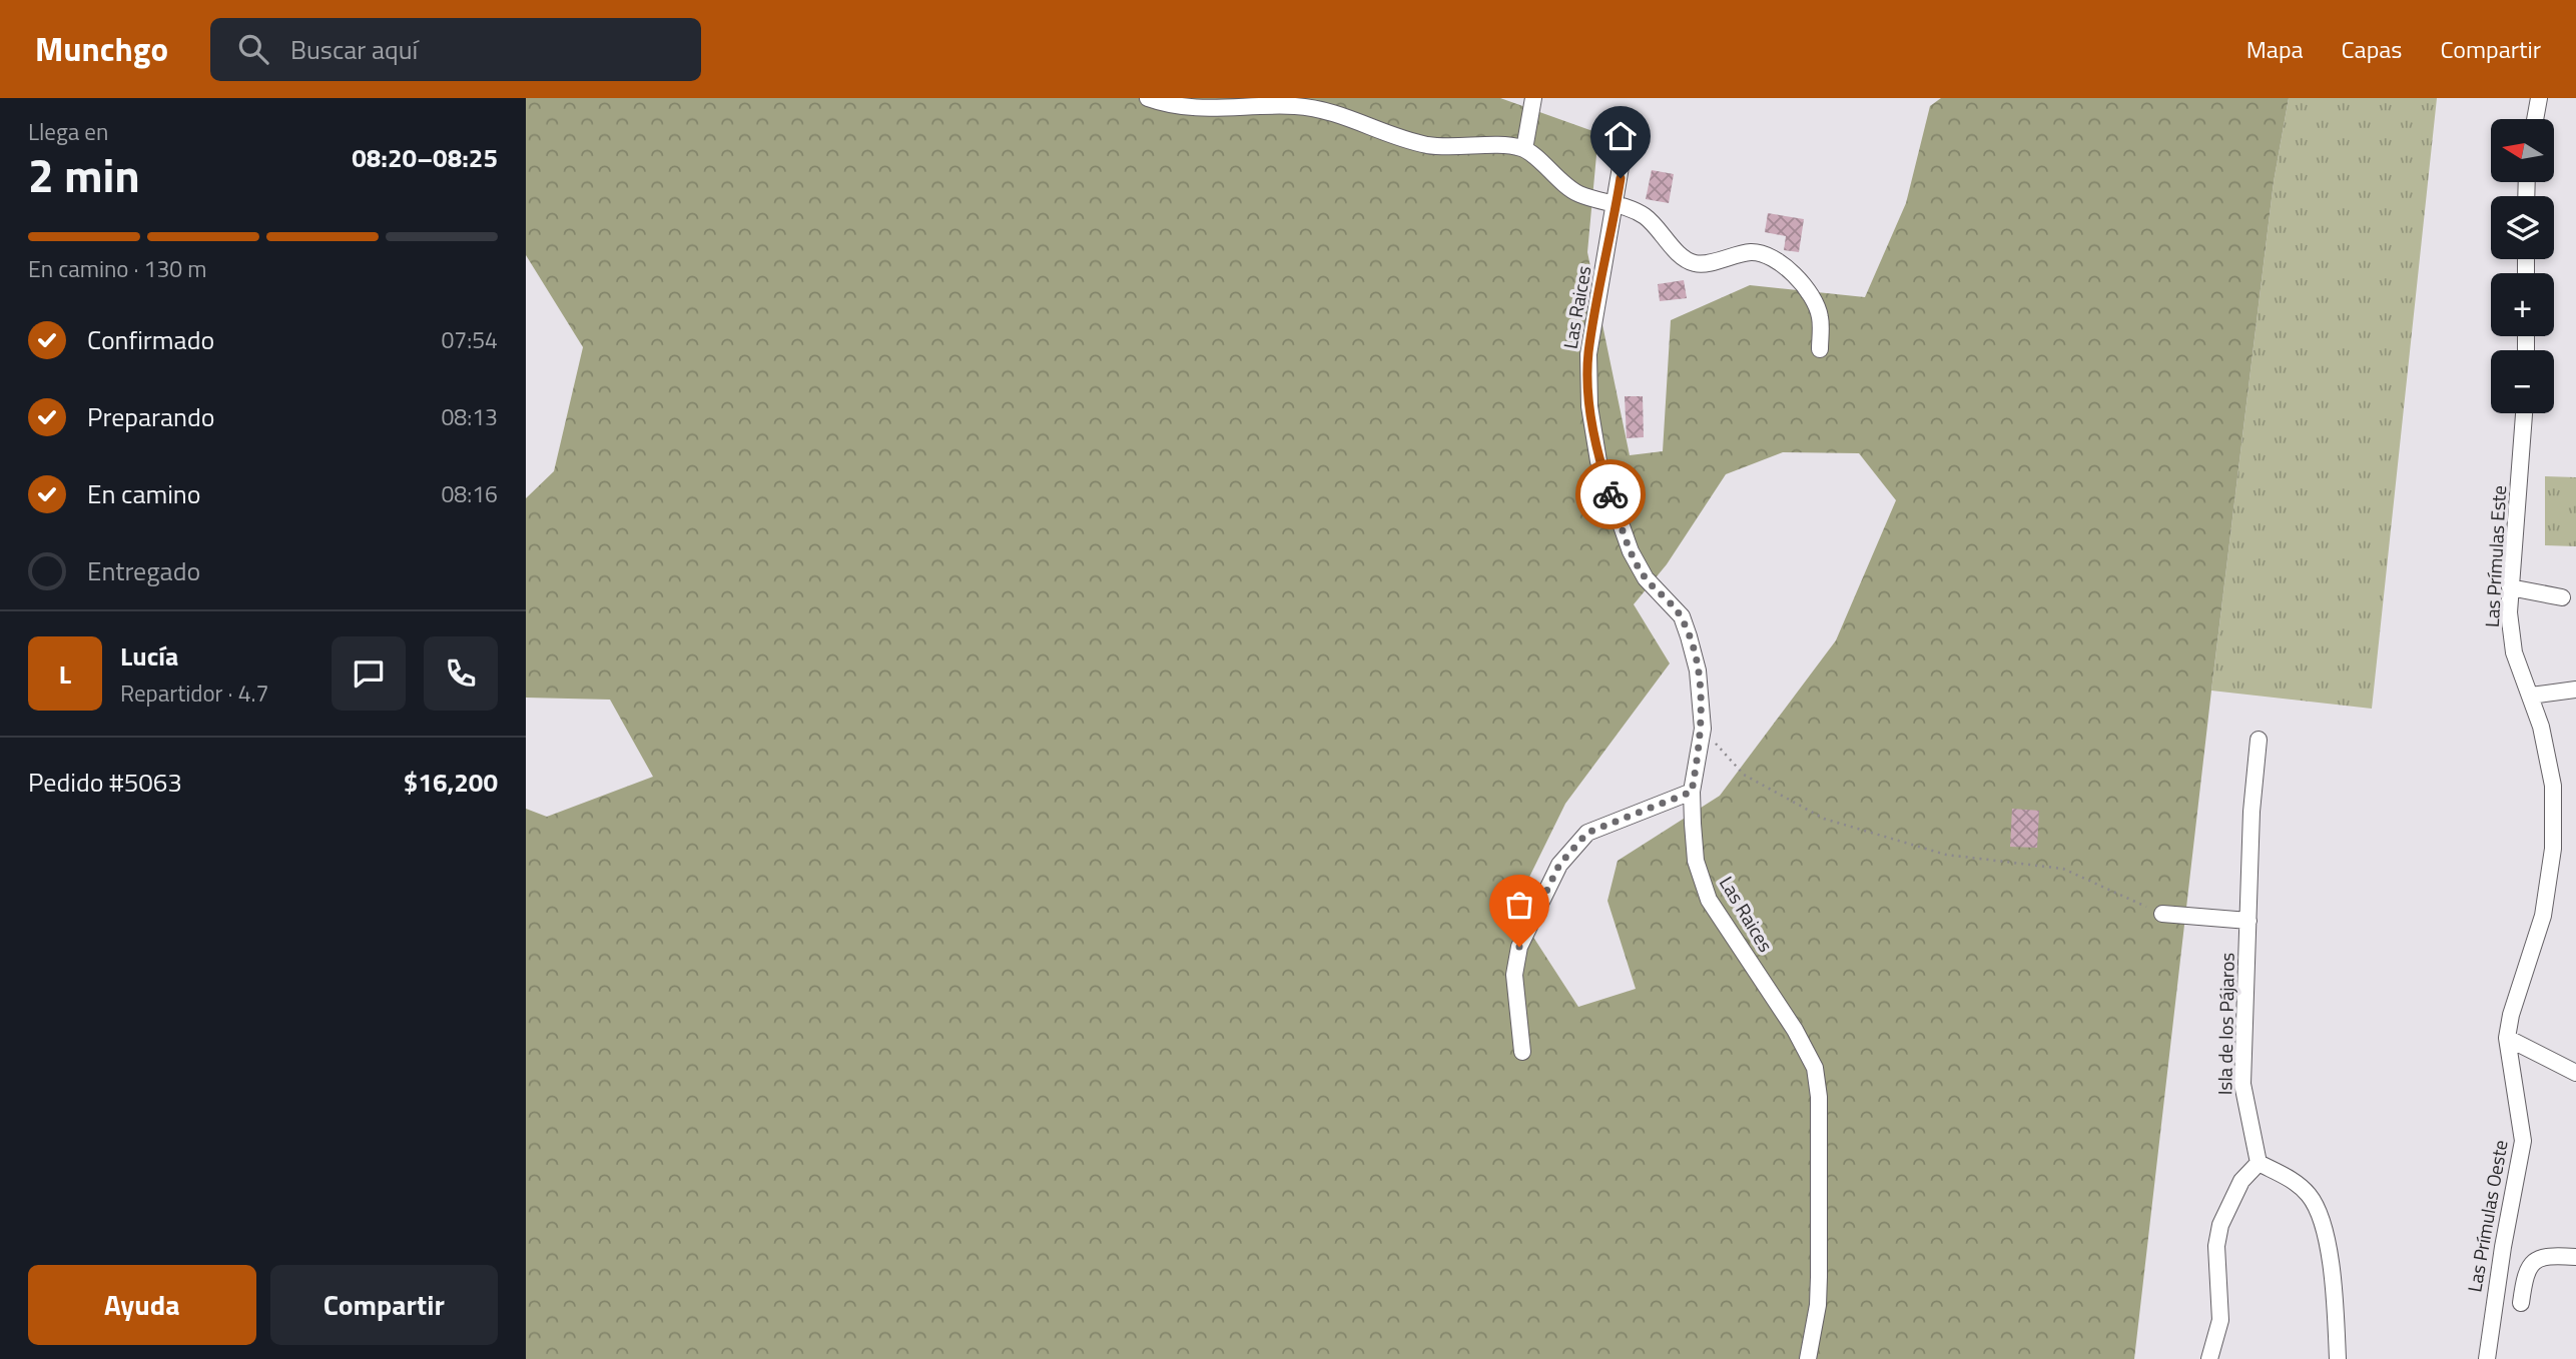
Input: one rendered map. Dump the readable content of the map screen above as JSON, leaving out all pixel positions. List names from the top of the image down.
{
  "streets": {
    "street": [
      "Las Raices",
      "Las Prímulas Este",
      "Isla de los Pájaros",
      "Las Prímulas Oeste"
    ]
  },
  "crossings": [
    ["Las Prímulas Este", "Las Prímulas Oeste"]
  ],
  "north": "left",
  "page": {
    "header": "Munchgo",
    "search": "Buscar aquí",
    "nav": ["Mapa", "Capas", "Compartir"],
    "heading": ["2 min", "Llega en", "08:20–08:25"],
    "panel": [
      "Lucía",
      "Repartidor · 4.7",
      "Pedido #5063",
      "$16,200"
    ],
    "map_buttons": ["+", "−"],
    "bar": "En camino · 130 m",
    "list": [
      ["Confirmado", "07:54"],
      ["Preparando", "08:13"],
      ["En camino", "08:16"],
      "Entregado"
    ],
    "round": "L",
    "buttons": ["Ayuda", "Compartir"]
  }
}
